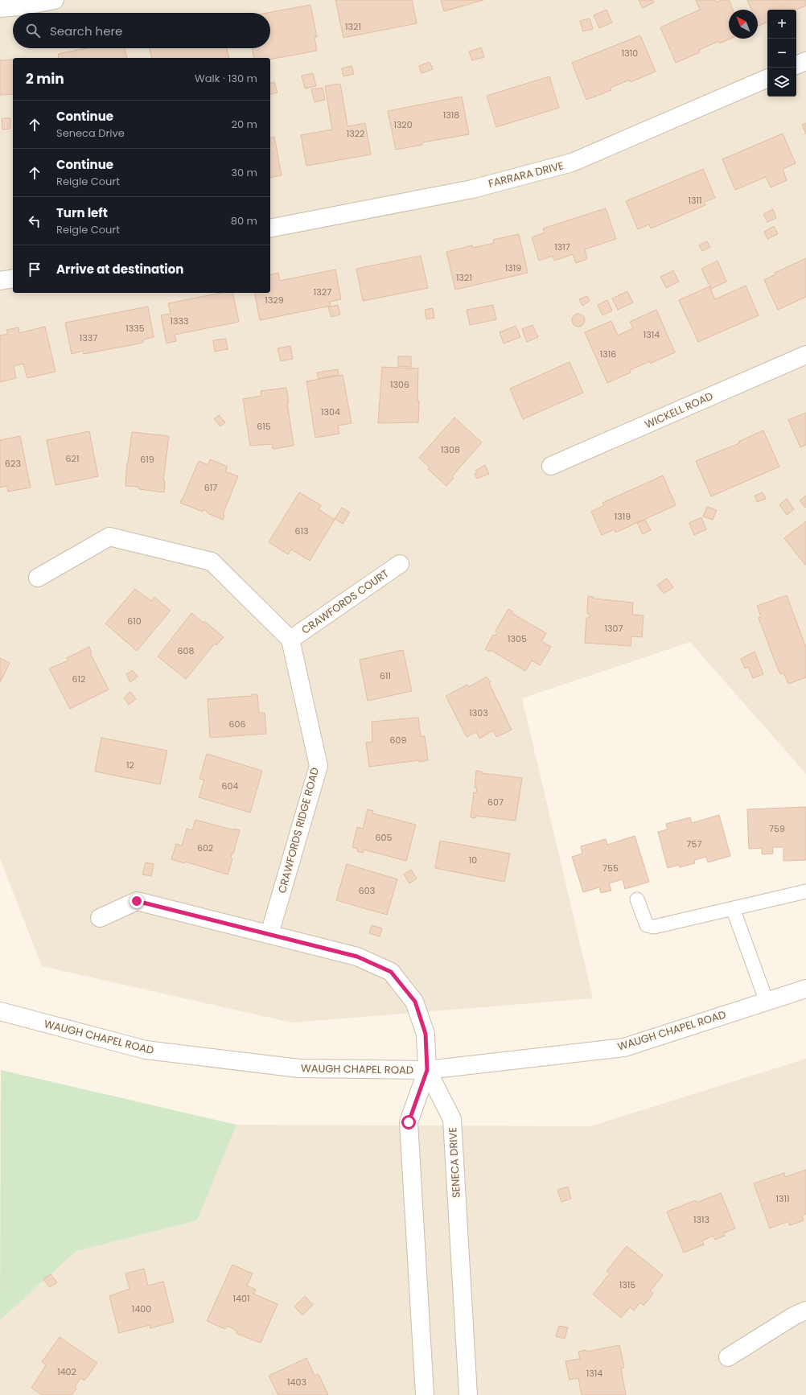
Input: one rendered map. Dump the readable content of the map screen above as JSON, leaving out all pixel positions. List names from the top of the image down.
{
  "streets": {
    "street": [
      "FARRARA DRIVE",
      "WICKELL ROAD",
      "CRAWFORDS COURT",
      "CRAWFORDS RIDGE ROAD",
      "WAUGH CHAPEL ROAD",
      "SENECA DRIVE"
    ]
  },
  "crossings": [
    ["CRAWFORDS COURT", "CRAWFORDS RIDGE ROAD"],
    ["WAUGH CHAPEL ROAD", "SENECA DRIVE"]
  ],
  "house_numbers": [
    "1321",
    "1310",
    "1318",
    "1320",
    "1322",
    "1311",
    "1317",
    "1319",
    "1321",
    "1327",
    "1329",
    "1333",
    "1335",
    "1314",
    "1337",
    "1316",
    "1306",
    "1304",
    "615",
    "1308",
    "621",
    "619",
    "623",
    "617",
    "1319",
    "613",
    "610",
    "1307",
    "1305",
    "608",
    "611",
    "612",
    "1303",
    "606",
    "609",
    "12",
    "604",
    "607",
    "759",
    "605",
    "757",
    "602",
    "10",
    "755",
    "603",
    "1311",
    "1313",
    "1315",
    "1401",
    "1400",
    "1402",
    "1314",
    "1403"
  ],
  "north": "top left",
  "page": {
    "map_buttons": ["+", "−"],
    "search": "Search here",
    "heading": ["2 min", "Walk · 130 m"],
    "list": [
      ["Continue", "Seneca Drive", "20 m"],
      ["Continue", "Reigle Court", "30 m"],
      ["Turn left", "Reigle Court", "80 m"],
      "Arrive at destination"
    ]
  }
}
